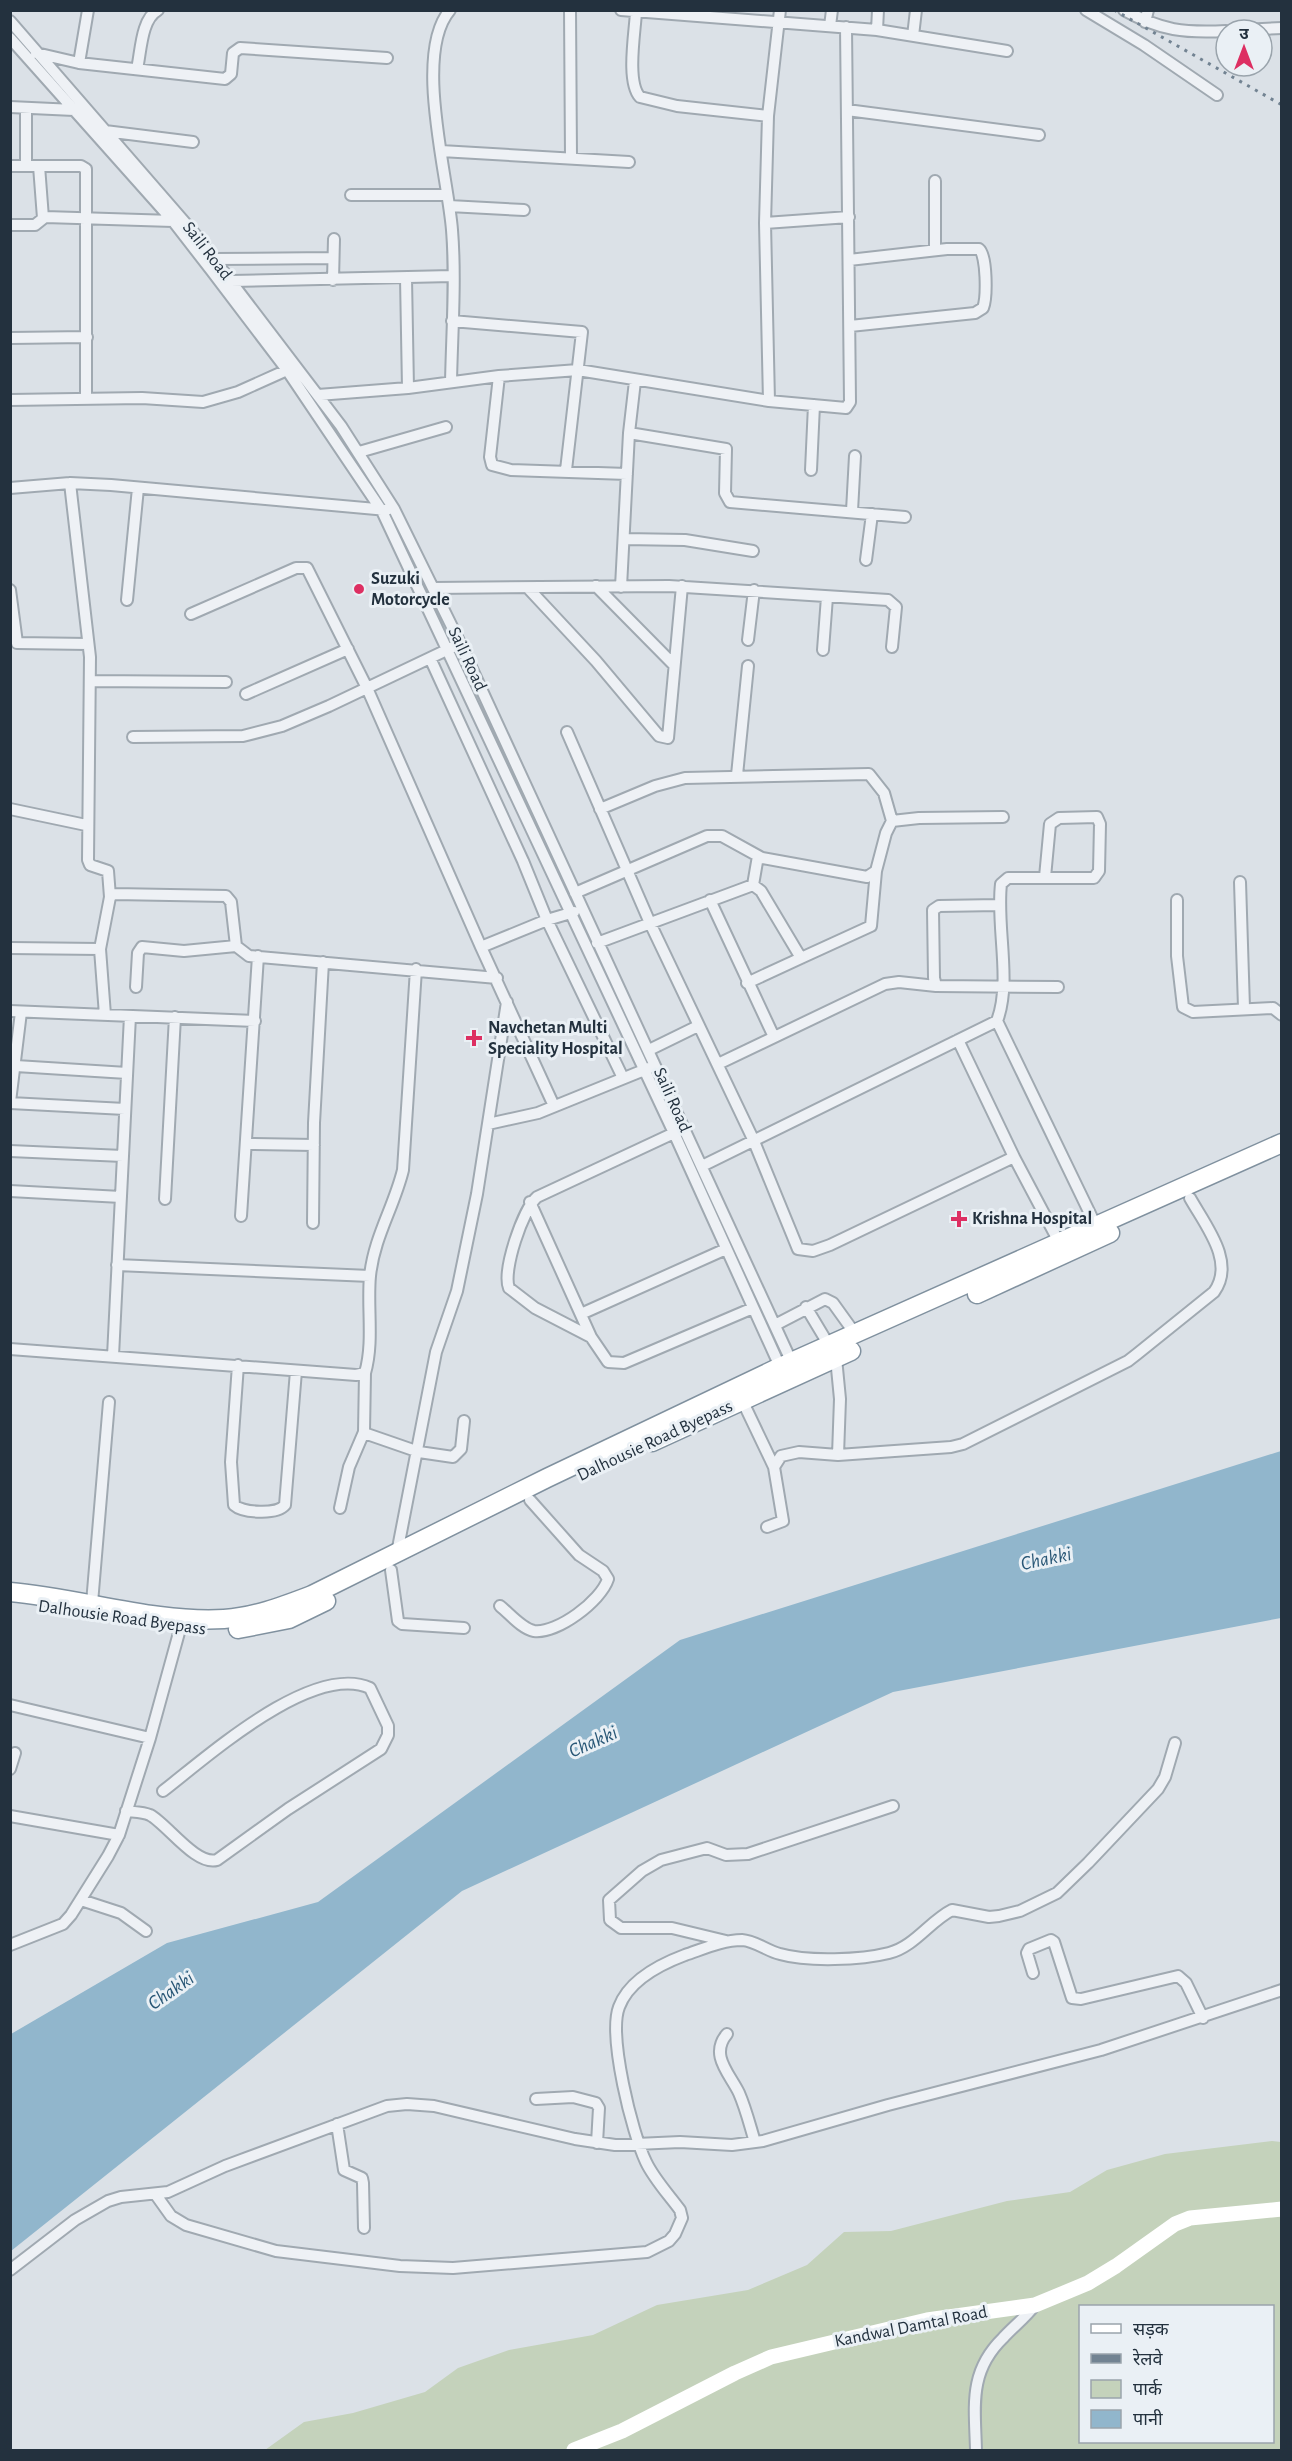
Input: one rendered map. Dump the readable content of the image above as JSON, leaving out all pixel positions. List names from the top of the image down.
{
  "streets": {
    "highway": ["Dalhousie Road Byepass"],
    "main road": ["Kandwal Damtal Road"],
    "street": ["Saili Road"]
  },
  "crossings": [
    ["Saili Road", "Dalhousie Road Byepass"]
  ],
  "water": ["Chakki"],
  "places": {
    "other": ["Suzuki Motorcycle"],
    "health": ["Navchetan Multi Speciality Hospital", "Krishna Hospital"]
  },
  "legend": [
    "सड़क",
    "रेलवे",
    "पार्क",
    "पानी"
  ],
  "north": "top"
}
